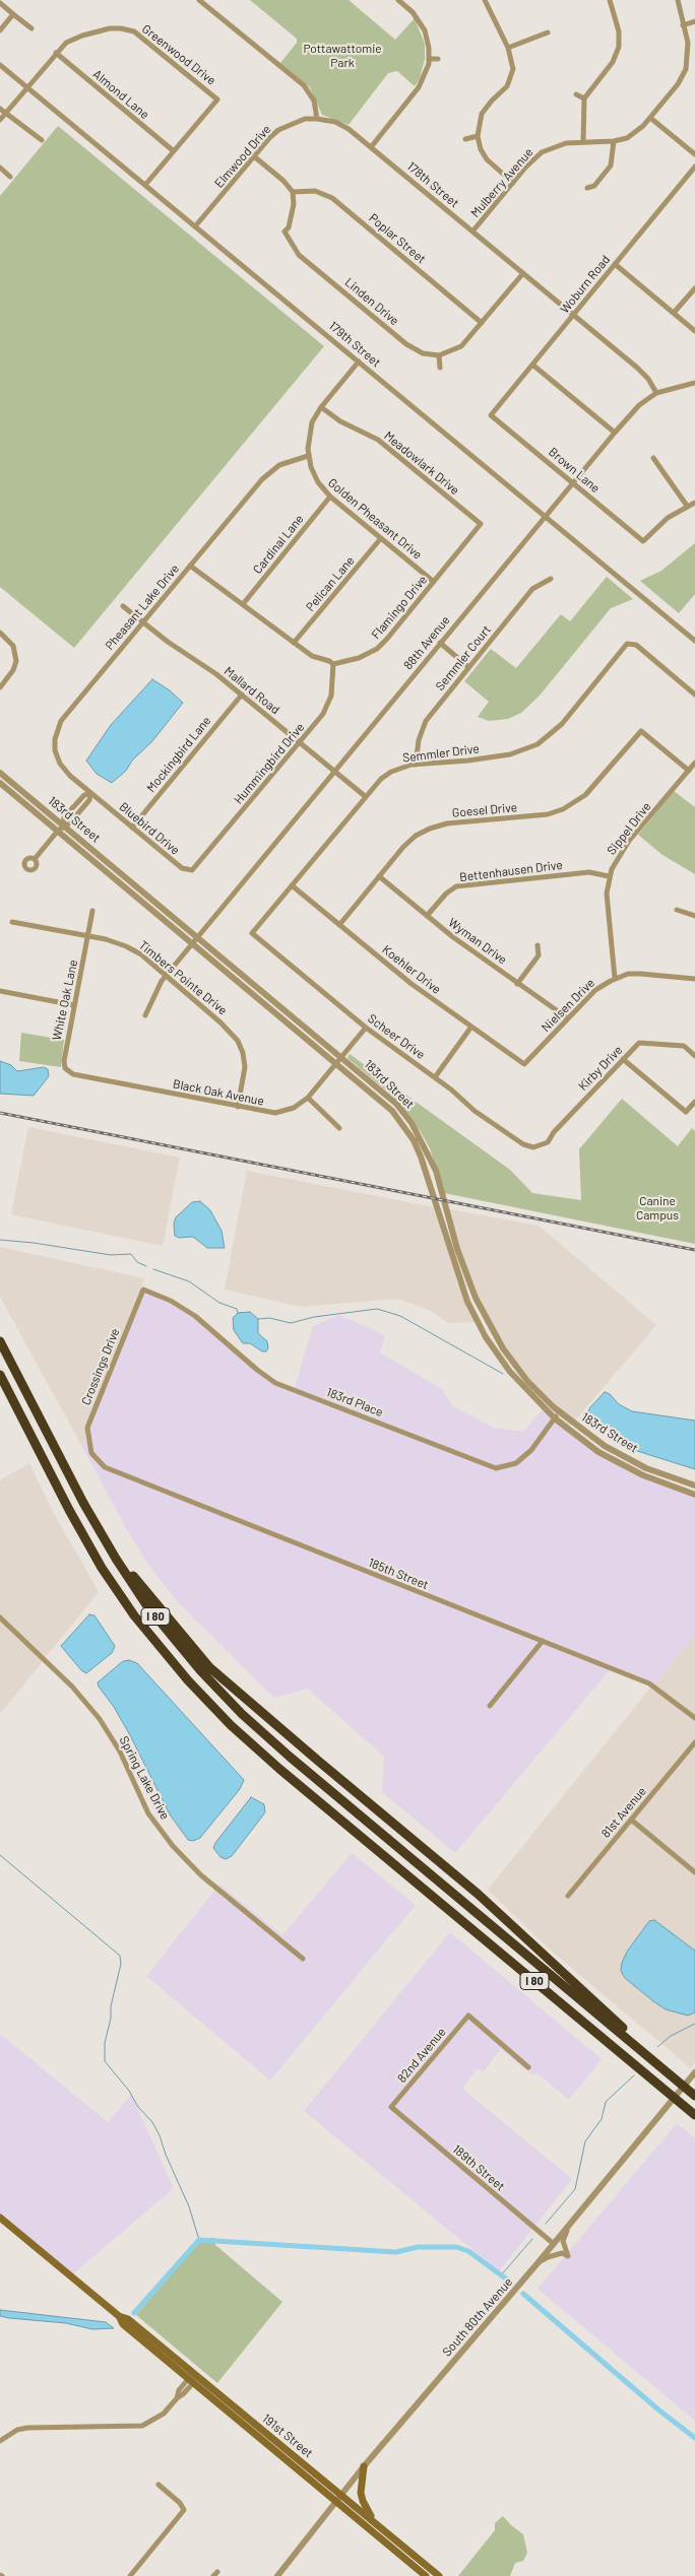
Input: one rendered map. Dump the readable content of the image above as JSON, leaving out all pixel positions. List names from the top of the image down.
{
  "streets": {
    "highway": ["I 80"],
    "main road": ["191st Street"],
    "street": [
      "Greenwood Drive",
      "Almond Lane",
      "Elmwood Drive",
      "Mulberry Avenue",
      "178th Street",
      "Poplar Street",
      "Woburn Road",
      "Linden Drive",
      "179th Street",
      "Meadowlark Drive",
      "Brown Lane",
      "Golden Pheasant Drive",
      "Cardinal Lane",
      "Pelican Lane",
      "Pheasant Lake Drive",
      "Flamingo Drive",
      "88th Avenue",
      "Semmler Court",
      "Mallard Road",
      "Semmler Drive",
      "Mockingbird Lane",
      "Hummingbird Drive",
      "Goesel Drive",
      "183rd Street",
      "Bluebird Drive",
      "Sippel Drive",
      "Bettenhausen Drive",
      "Wyman Drive",
      "Koehler Drive",
      "Timbers Pointe Drive",
      "White Oak Lane",
      "Nielsen Drive",
      "Scheer Drive",
      "Kirby Drive",
      "Black Oak Avenue",
      "Crossings Drive",
      "183rd Place",
      "185th Street",
      "Spring Lake Drive",
      "81st Avenue",
      "82nd Avenue",
      "189th Street",
      "South 80th Avenue"
    ]
  },
  "crossings": [
    ["Greenwood Drive", "Almond Lane"],
    ["Greenwood Drive", "179th Street"],
    ["Elmwood Drive", "178th Street"],
    ["Elmwood Drive", "179th Street"],
    ["Mulberry Avenue", "178th Street"],
    ["178th Street", "Woburn Road"],
    ["178th Street", "88th Avenue"],
    ["Poplar Street", "Linden Drive"],
    ["Woburn Road", "Brown Lane"],
    ["179th Street", "Golden Pheasant Drive"],
    ["179th Street", "88th Avenue"],
    ["Meadowlark Drive", "Golden Pheasant Drive"],
    ["Meadowlark Drive", "Flamingo Drive"],
    ["Brown Lane", "88th Avenue"],
    ["Golden Pheasant Drive", "Cardinal Lane"],
    ["Golden Pheasant Drive", "Pelican Lane"],
    ["Golden Pheasant Drive", "Pheasant Lake Drive"],
    ["Golden Pheasant Drive", "Flamingo Drive"],
    ["Pheasant Lake Drive", "Mallard Road"],
    ["Pheasant Lake Drive", "Bluebird Drive"],
    ["Flamingo Drive", "Hummingbird Drive"],
    ["88th Avenue", "Mallard Road"],
    ["88th Avenue", "183rd Street"],
    ["88th Avenue", "Timbers Pointe Drive"],
    ["Semmler Court", "Semmler Drive"],
    ["Mallard Road", "Semmler Drive"],
    ["Mallard Road", "Mockingbird Lane"],
    ["Mallard Road", "Hummingbird Drive"],
    ["Semmler Drive", "Koehler Drive"],
    ["Semmler Drive", "Scheer Drive"],
    ["Mockingbird Lane", "Bluebird Drive"],
    ["Hummingbird Drive", "Bluebird Drive"],
    ["Goesel Drive", "Sippel Drive"],
    ["Goesel Drive", "Wyman Drive"],
    ["Goesel Drive", "Koehler Drive"],
    ["183rd Street", "Black Oak Avenue"],
    ["183rd Street", "183rd Place"],
    ["Sippel Drive", "Bettenhausen Drive"],
    ["Sippel Drive", "Nielsen Drive"],
    ["Bettenhausen Drive", "Wyman Drive"],
    ["Wyman Drive", "Nielsen Drive"],
    ["Koehler Drive", "Nielsen Drive"],
    ["Timbers Pointe Drive", "White Oak Lane"],
    ["Timbers Pointe Drive", "Black Oak Avenue"],
    ["White Oak Lane", "Black Oak Avenue"],
    ["Scheer Drive", "Kirby Drive"],
    ["Scheer Drive", "Black Oak Avenue"],
    ["Crossings Drive", "183rd Place"],
    ["Crossings Drive", "185th Street"],
    ["82nd Avenue", "189th Street"],
    ["189th Street", "South 80th Avenue"],
    ["South 80th Avenue", "191st Street"]
  ],
  "parks": ["Pottawattomie Park", "Canine Campus"]
}
